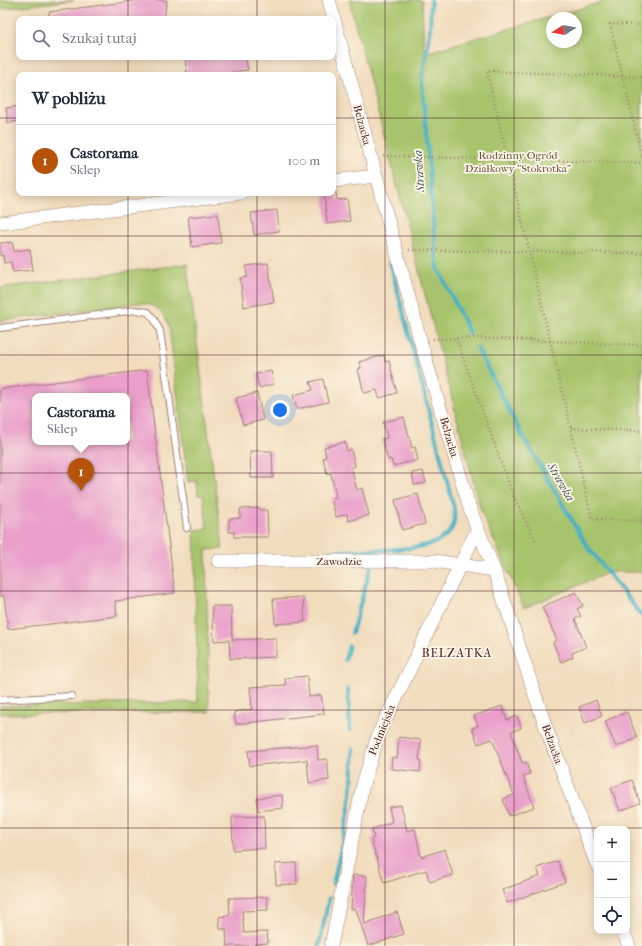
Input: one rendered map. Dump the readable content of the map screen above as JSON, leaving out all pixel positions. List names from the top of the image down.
{
  "streets": {
    "street": ["Belzacka", "Zawodzie", "Podmiejska"]
  },
  "crossings": [
    ["Belzacka", "Zawodzie"],
    ["Belzacka", "Podmiejska"],
    ["Zawodzie", "Podmiejska"]
  ],
  "districts": ["BELZATKA"],
  "water": ["Strawka"],
  "parks": ["Rodzinny Ogród Działkowy \"Stokrotka\""],
  "north": "left",
  "page": {
    "search": "Szukaj tutaj",
    "heading": "W pobliżu",
    "list": [
      {
        "mark": "1",
        "name": "Castorama",
        "note": "Sklep",
        "value": "100 m"
      }
    ],
    "popup": ["Castorama", "Sklep"],
    "pins": "1",
    "map_buttons": ["+", "−"]
  }
}
